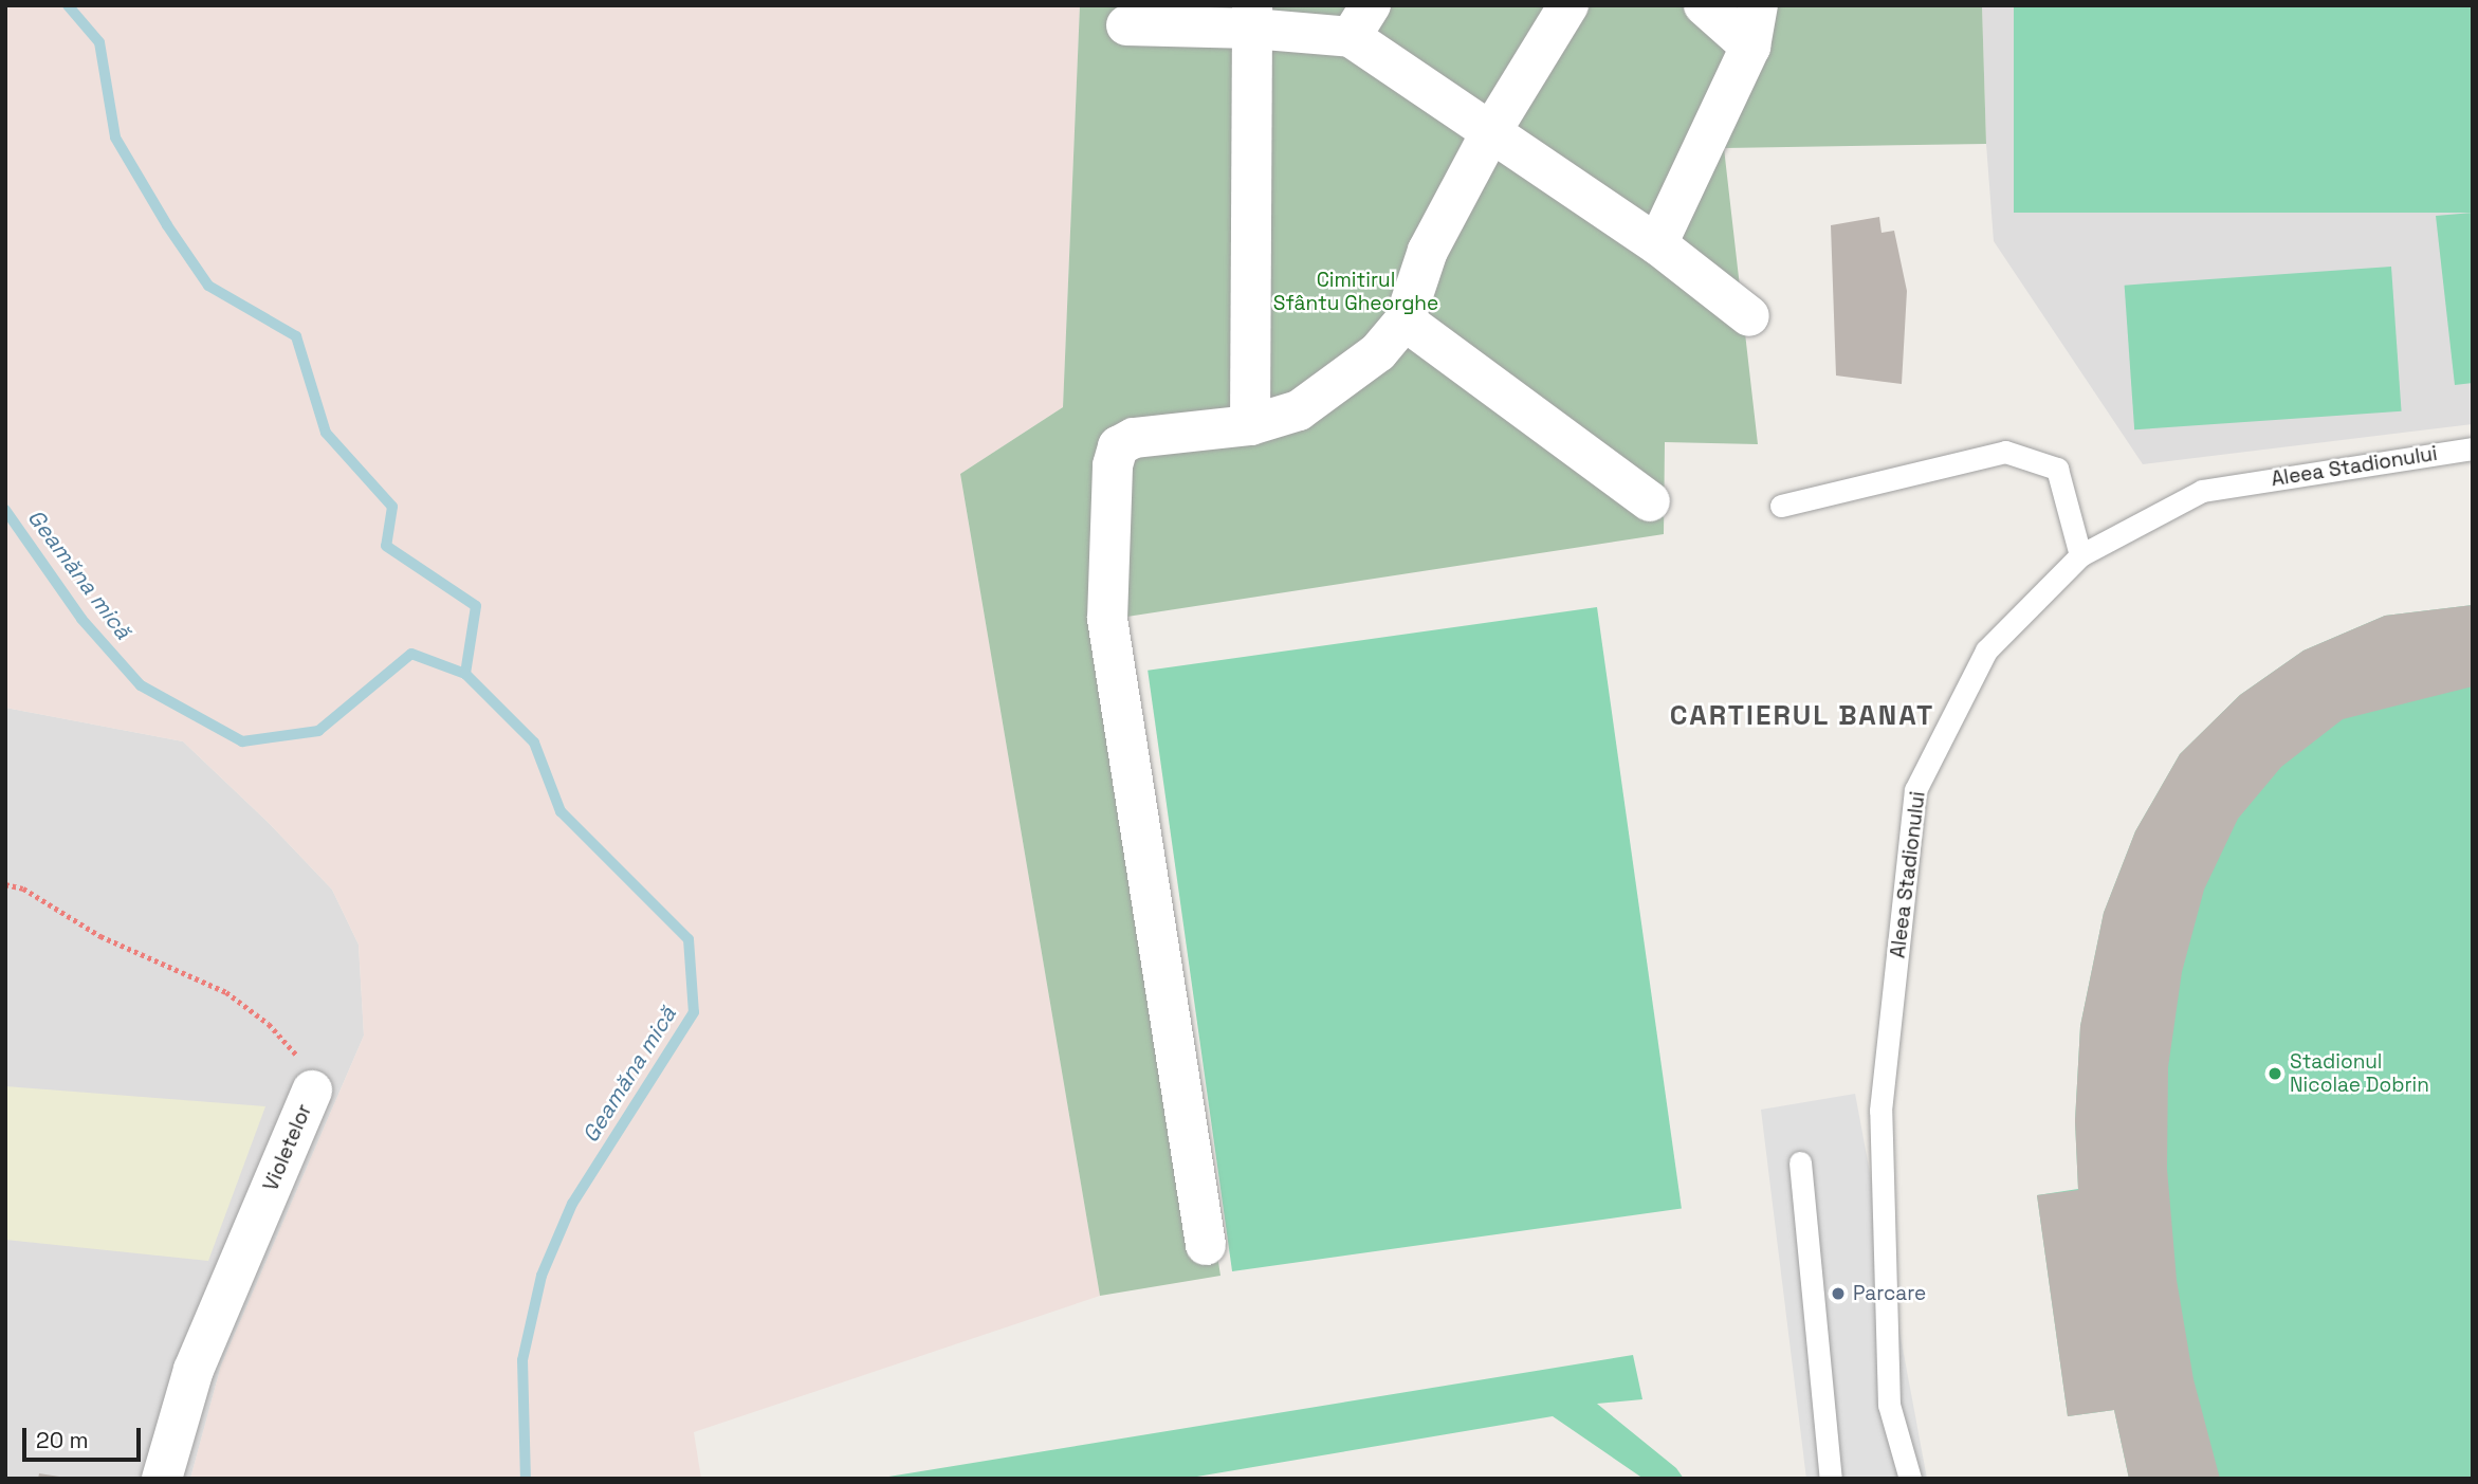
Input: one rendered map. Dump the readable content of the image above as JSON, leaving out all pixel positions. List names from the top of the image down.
{
  "streets": {
    "street": ["Violetelor"],
    "lane": ["Aleea Stadionului"]
  },
  "districts": ["CARTIERUL BANAT"],
  "water": ["Geamăna mică"],
  "parks": ["Cimitirul Sfântu Gheorghe"],
  "places": ["Stadionul Nicolae Dobrin", "Parcare"],
  "scale_bar": "20 m"
}
